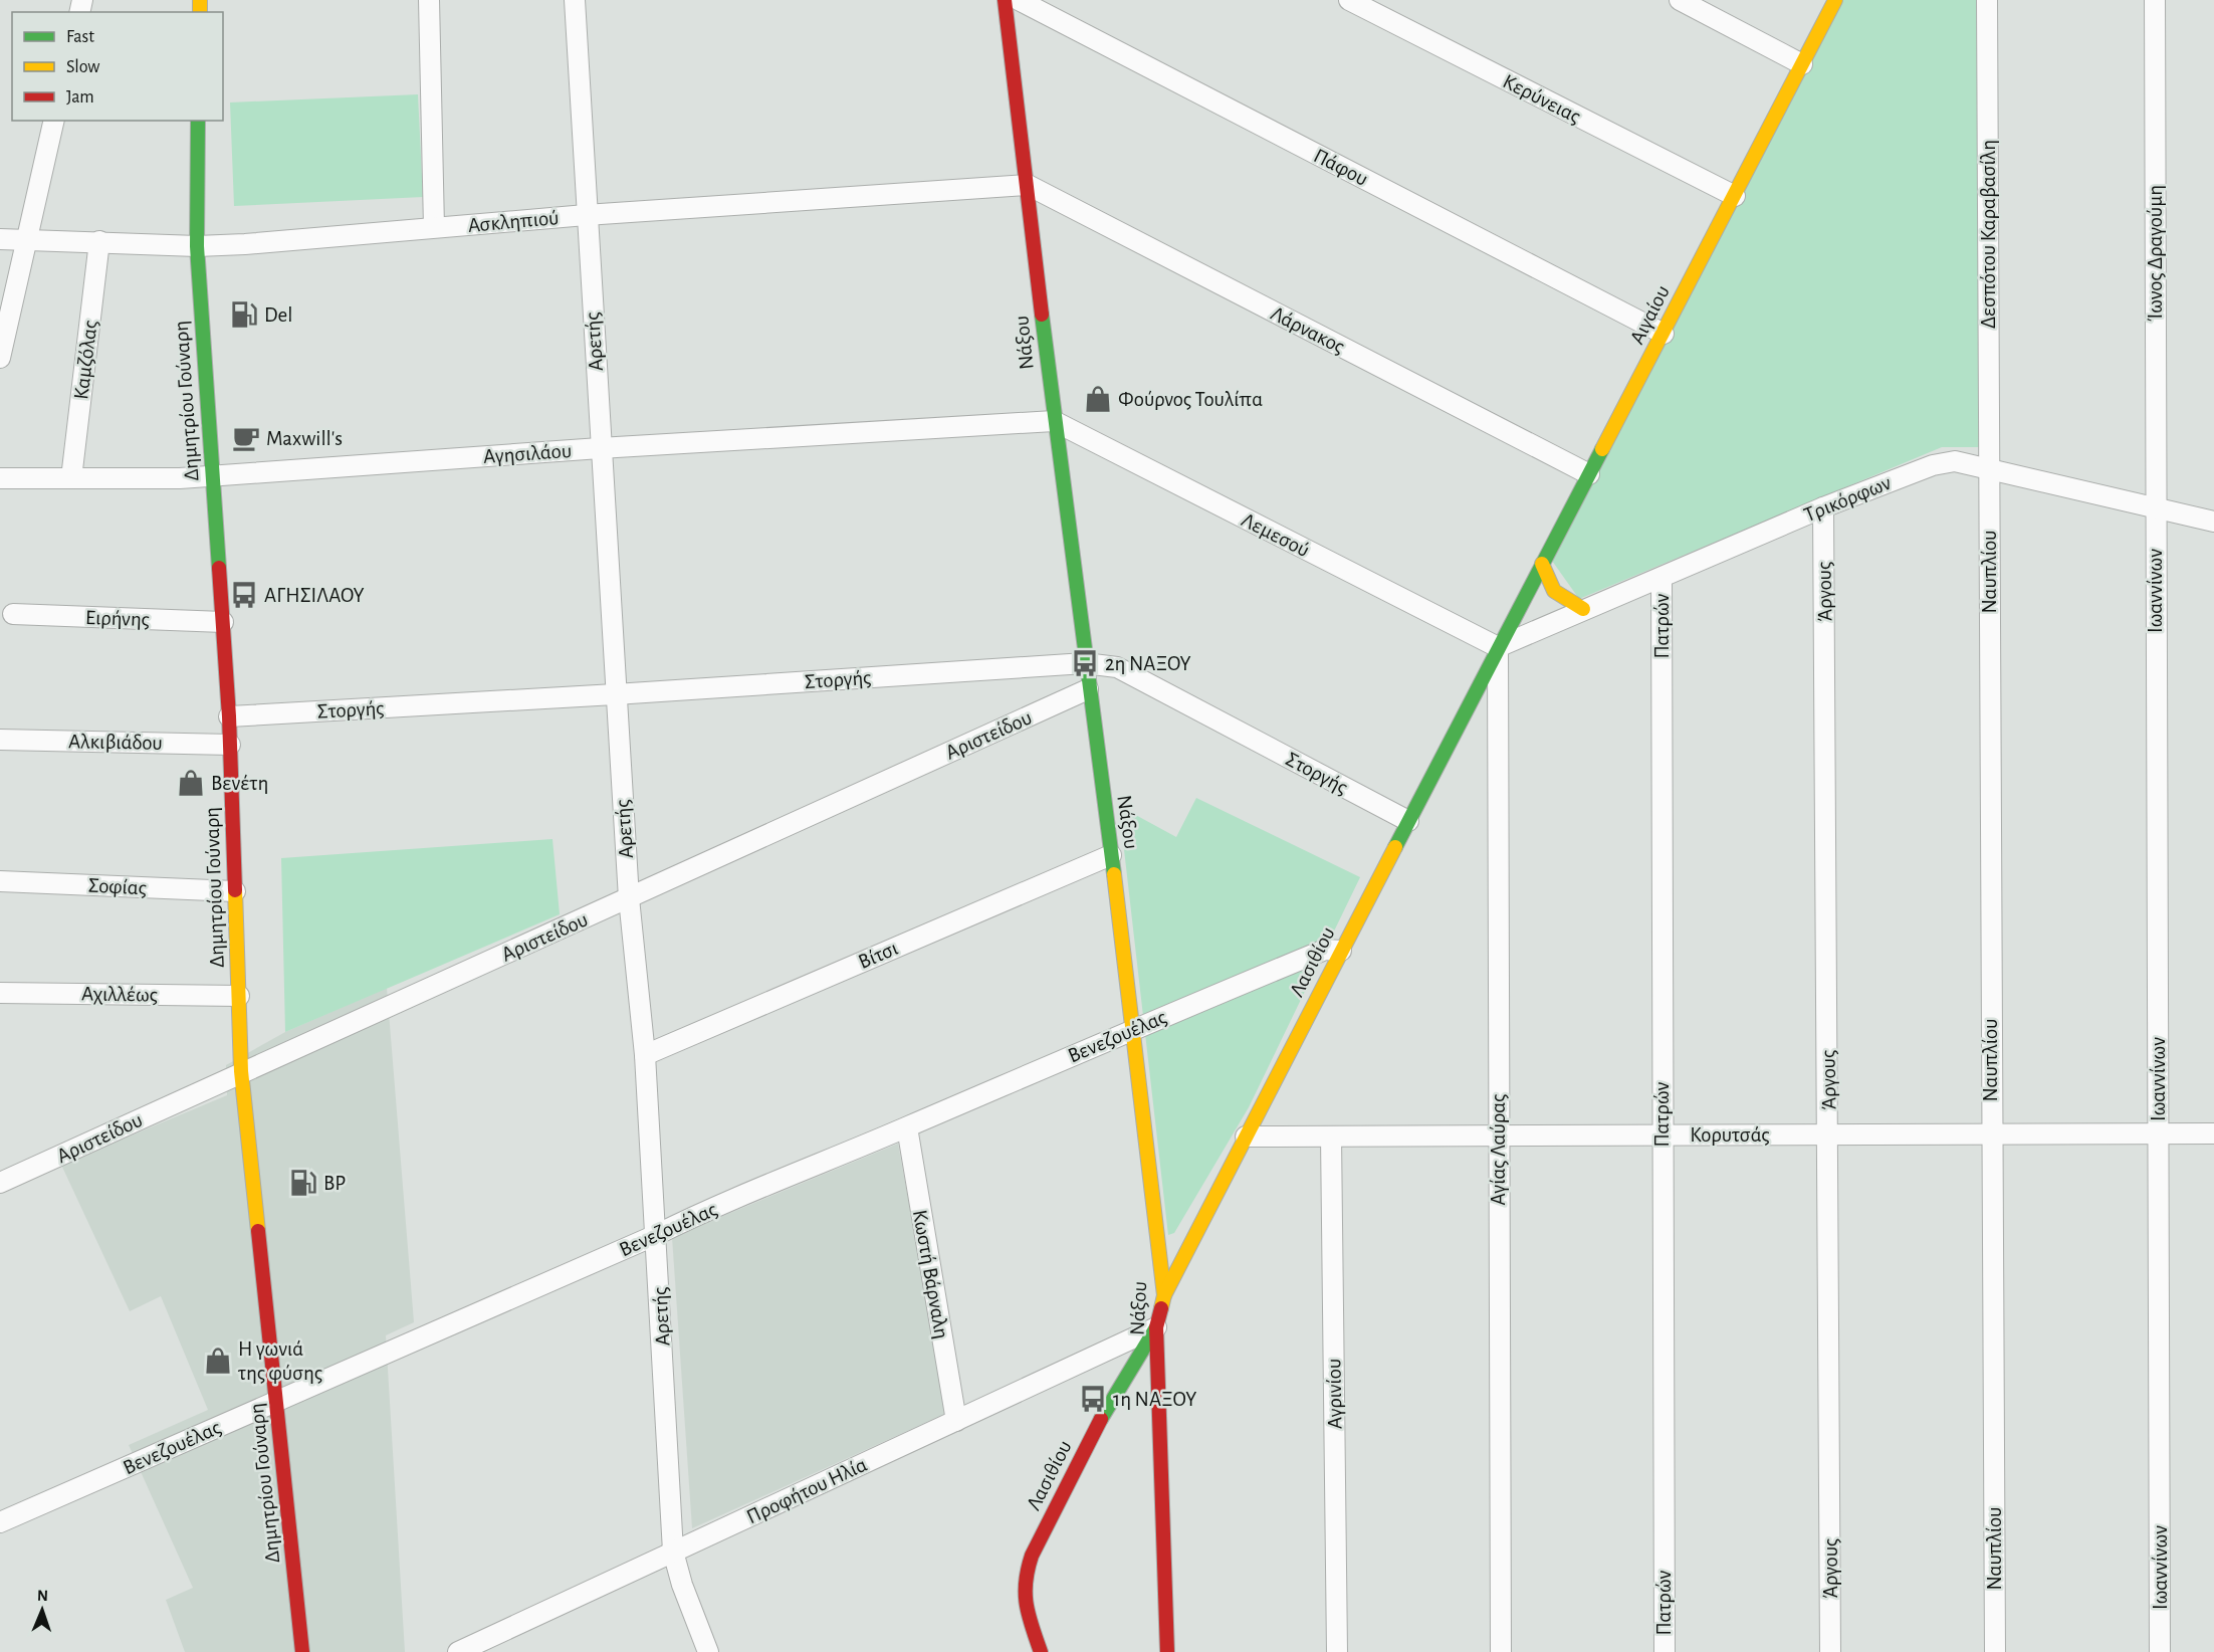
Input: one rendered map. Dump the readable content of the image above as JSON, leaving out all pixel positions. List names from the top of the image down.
{
  "streets": {
    "street": [
      "Κερύνειας",
      "Πάφου",
      "Ασκληπιού",
      "Δεσπότου Καραβασίλη",
      "Ίωνος Δραγούμη",
      "Αιγαίου",
      "Λάρνακος",
      "Αρετής",
      "Νάξου",
      "Καμζόλας",
      "Δημητρίου Γούναρη",
      "Αγησιλάου",
      "Τρικόρφων",
      "Λεμεσού",
      "Ναυπλίου",
      "Ιωαννίνων",
      "Άργους",
      "Ειρήνης",
      "Πατρών",
      "Στοργής",
      "Αριστείδου",
      "Αλκιβιάδου",
      "Σοφίας",
      "Βίτσι",
      "Λασιθίου",
      "Αχιλλέως",
      "Βενεζουέλας",
      "Κορυτσάς",
      "Αγίας Λαύρας",
      "Κωστή Βάρναλη",
      "Αγρινίου",
      "Προφήτου Ηλία"
    ]
  },
  "crossings": [
    ["Κερύνειας", "Αιγαίου"],
    ["Πάφου", "Αιγαίου"],
    ["Ασκληπιού", "Λάρνακος"],
    ["Ασκληπιού", "Αρετής"],
    ["Ασκληπιού", "Νάξου"],
    ["Ασκληπιού", "Καμζόλας"],
    ["Ασκληπιού", "Δημητρίου Γούναρη"],
    ["Δεσπότου Καραβασίλη", "Τρικόρφων"],
    ["Δεσπότου Καραβασίλη", "Ναυπλίου"],
    ["Ίωνος Δραγούμη", "Τρικόρφων"],
    ["Ίωνος Δραγούμη", "Ιωαννίνων"],
    ["Αιγαίου", "Λάρνακος"],
    ["Αιγαίου", "Τρικόρφων"],
    ["Αιγαίου", "Λεμεσού"],
    ["Αιγαίου", "Λασιθίου"],
    ["Αιγαίου", "Αγίας Λαύρας"],
    ["Λάρνακος", "Νάξου"],
    ["Αρετής", "Αγησιλάου"],
    ["Αρετής", "Στοργής"],
    ["Αρετής", "Αριστείδου"],
    ["Αρετής", "Βίτσι"],
    ["Αρετής", "Βενεζουέλας"],
    ["Αρετής", "Προφήτου Ηλία"],
    ["Νάξου", "Αγησιλάου"],
    ["Νάξου", "Λεμεσού"],
    ["Νάξου", "Στοργής"],
    ["Νάξου", "Αριστείδου"],
    ["Νάξου", "Βίτσι"],
    ["Νάξου", "Λασιθίου"],
    ["Νάξου", "Βενεζουέλας"],
    ["Νάξου", "Προφήτου Ηλία"],
    ["Καμζόλας", "Αγησιλάου"],
    ["Δημητρίου Γούναρη", "Αγησιλάου"],
    ["Δημητρίου Γούναρη", "Ειρήνης"],
    ["Δημητρίου Γούναρη", "Στοργής"],
    ["Δημητρίου Γούναρη", "Αριστείδου"],
    ["Δημητρίου Γούναρη", "Αλκιβιάδου"],
    ["Δημητρίου Γούναρη", "Σοφίας"],
    ["Δημητρίου Γούναρη", "Αχιλλέως"],
    ["Δημητρίου Γούναρη", "Βενεζουέλας"],
    ["Αγησιλάου", "Λεμεσού"],
    ["Τρικόρφων", "Λεμεσού"],
    ["Τρικόρφων", "Ναυπλίου"],
    ["Τρικόρφων", "Ιωαννίνων"],
    ["Τρικόρφων", "Άργους"],
    ["Τρικόρφων", "Πατρών"],
    ["Τρικόρφων", "Λασιθίου"],
    ["Τρικόρφων", "Αγίας Λαύρας"],
    ["Λεμεσού", "Λασιθίου"],
    ["Λεμεσού", "Αγίας Λαύρας"],
    ["Ναυπλίου", "Κορυτσάς"],
    ["Ιωαννίνων", "Κορυτσάς"],
    ["Άργους", "Κορυτσάς"],
    ["Πατρών", "Κορυτσάς"],
    ["Στοργής", "Λασιθίου"],
    ["Λασιθίου", "Βενεζουέλας"],
    ["Λασιθίου", "Κορυτσάς"],
    ["Λασιθίου", "Αγίας Λαύρας"],
    ["Λασιθίου", "Προφήτου Ηλία"],
    ["Βενεζουέλας", "Κωστή Βάρναλη"],
    ["Κορυτσάς", "Αγίας Λαύρας"],
    ["Κορυτσάς", "Αγρινίου"],
    ["Κωστή Βάρναλη", "Προφήτου Ηλία"]
  ],
  "places": {
    "fuel station": ["Del", "BP"],
    "shop": ["Φούρνος Τουλίπα", "Βενέτη", "Η γωνιά της φύσης"],
    "cafe": ["Maxwill's"],
    "bus stop": ["ΑΓΗΣΙΛΑΟΥ", "2η ΝΑΞΟΥ", "1η ΝΑΞΟΥ"]
  },
  "legend": ["Fast", "Slow", "Jam"],
  "north": "top"
}
